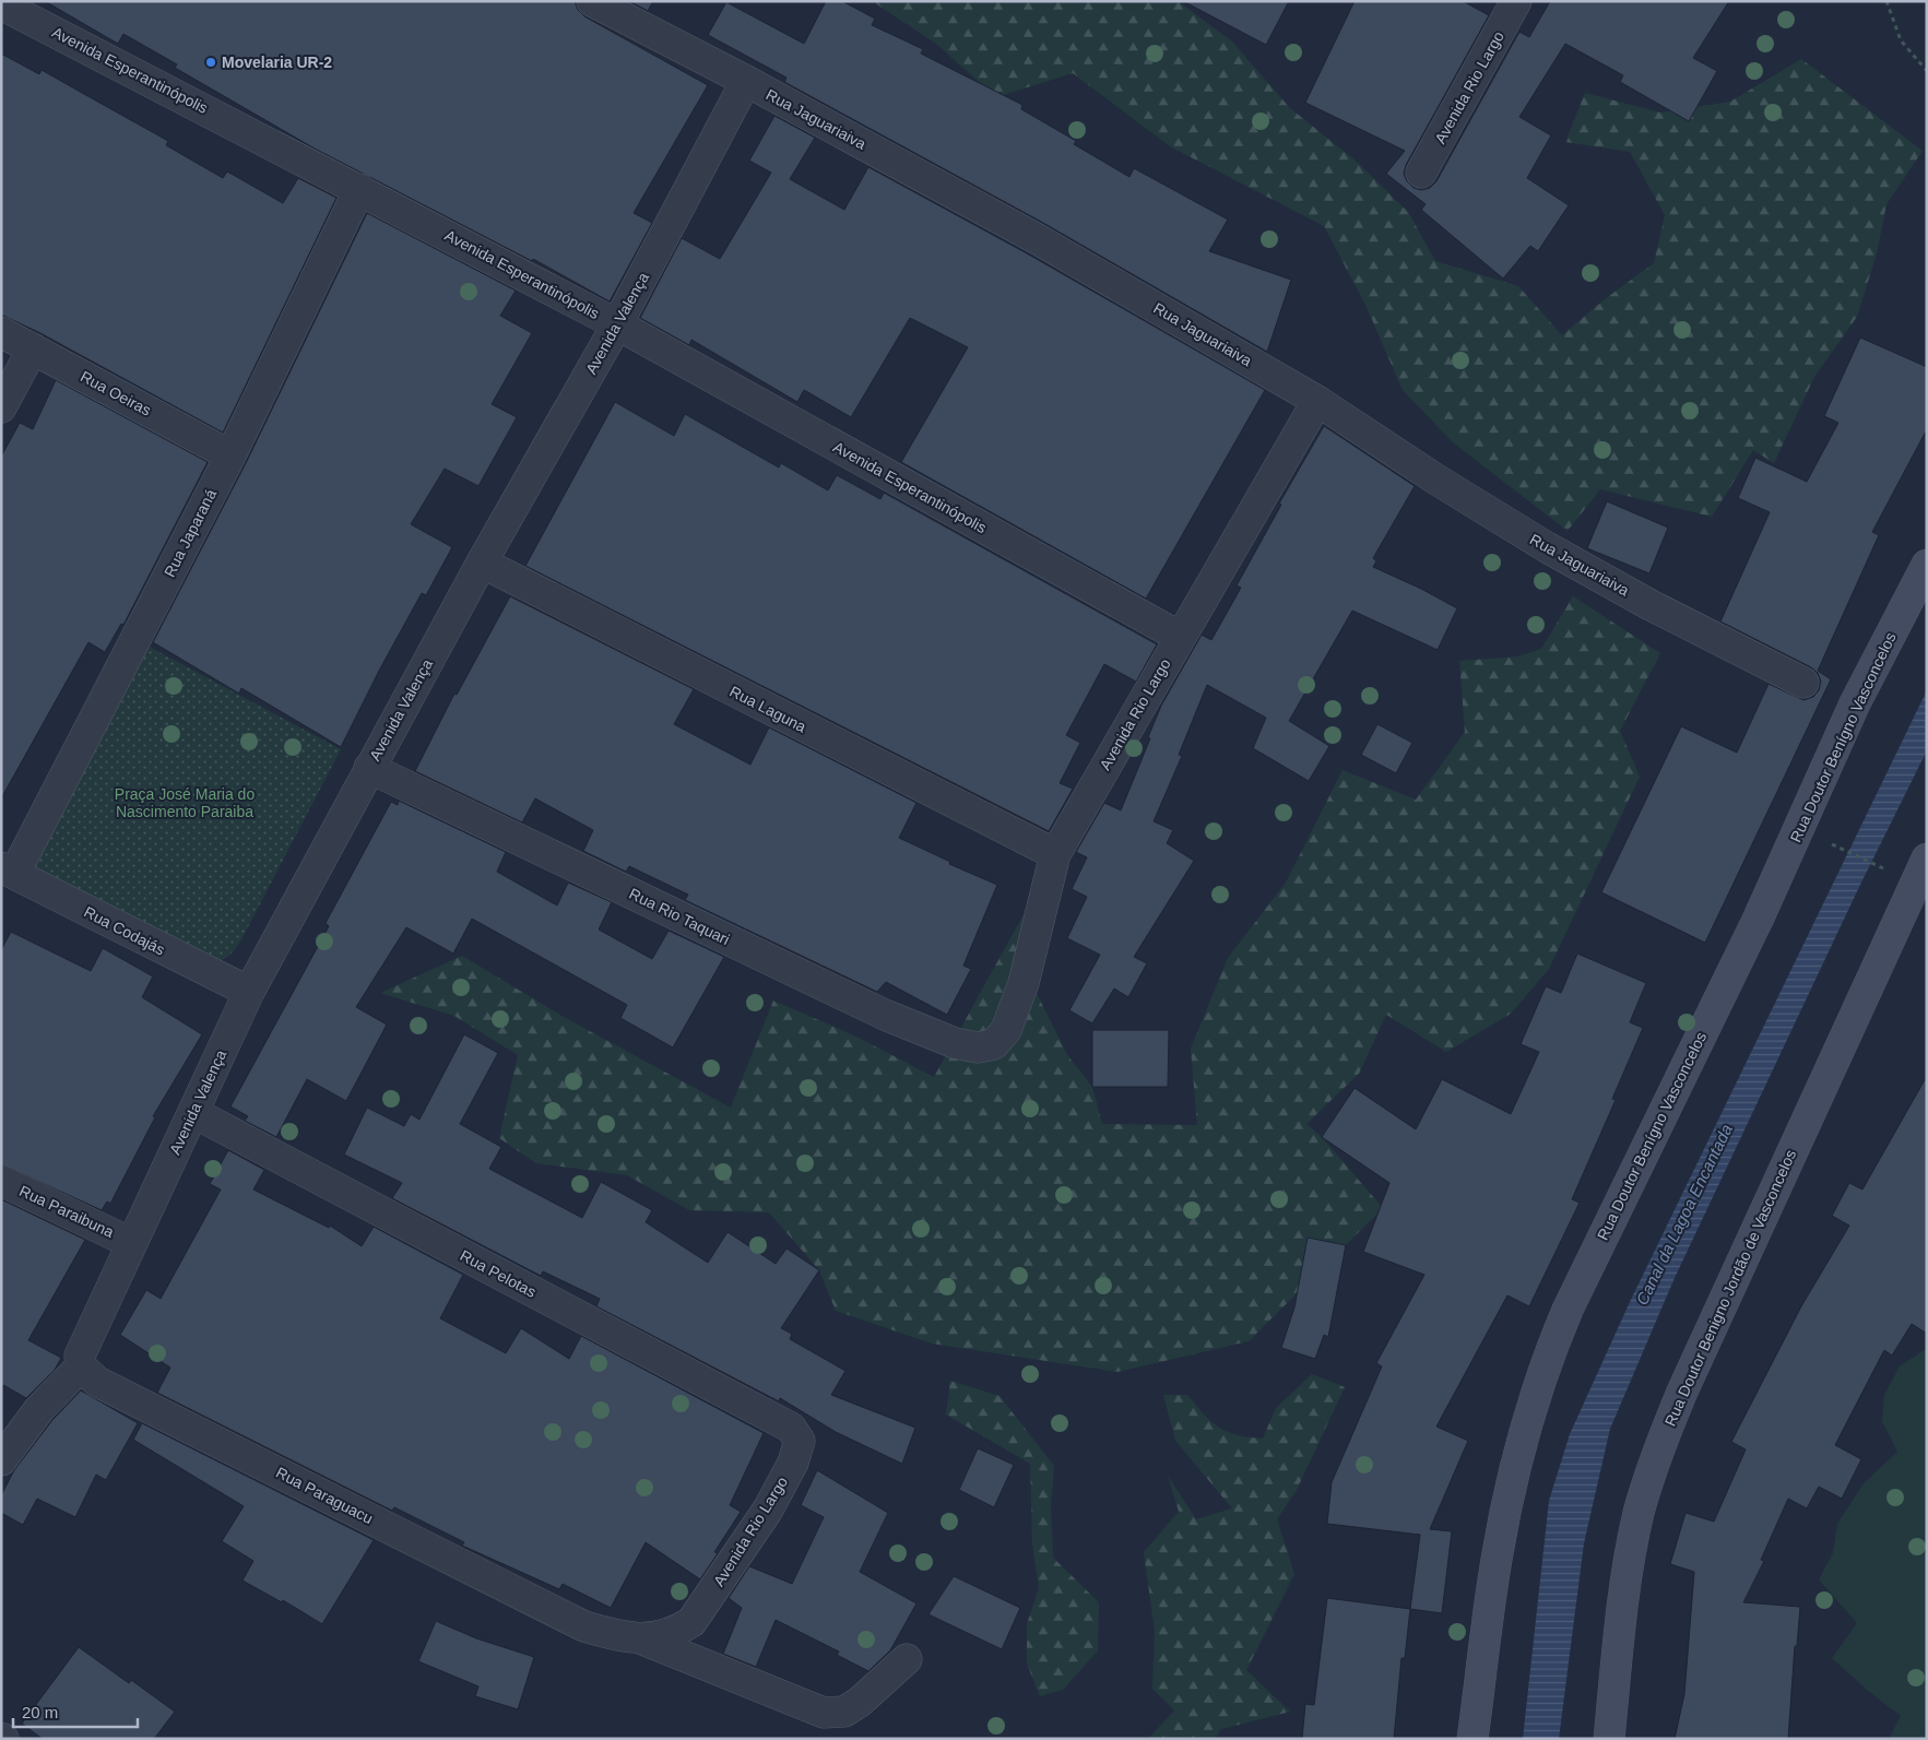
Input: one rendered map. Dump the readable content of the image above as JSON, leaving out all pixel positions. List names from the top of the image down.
{
  "streets": {
    "main road": ["Rua Doutor Benígno Vasconcelos", "Rua Doutor Benigno Jordão de Vasconcelos"],
    "street": [
      "Avenida Esperantinópolis",
      "Avenida Rio Largo",
      "Rua Jaguariaiva",
      "Avenida Valença",
      "Rua Oeiras",
      "Rua Japaraná",
      "Rua Laguna",
      "Rua Rio Taquari",
      "Rua Codajás",
      "Rua Paraibuna",
      "Rua Pelotas",
      "Rua Paraguacu"
    ]
  },
  "crossings": [
    ["Avenida Esperantinópolis", "Avenida Rio Largo"],
    ["Avenida Esperantinópolis", "Avenida Valença"],
    ["Avenida Esperantinópolis", "Rua Japaraná"],
    ["Avenida Rio Largo", "Rua Jaguariaiva"],
    ["Avenida Rio Largo", "Rua Laguna"],
    ["Avenida Rio Largo", "Rua Rio Taquari"],
    ["Avenida Rio Largo", "Rua Pelotas"],
    ["Avenida Rio Largo", "Rua Paraguacu"],
    ["Rua Jaguariaiva", "Avenida Valença"],
    ["Avenida Valença", "Rua Laguna"],
    ["Avenida Valença", "Rua Rio Taquari"],
    ["Avenida Valença", "Rua Codajás"],
    ["Avenida Valença", "Rua Paraibuna"],
    ["Avenida Valença", "Rua Pelotas"],
    ["Avenida Valença", "Rua Paraguacu"],
    ["Rua Oeiras", "Rua Japaraná"],
    ["Rua Japaraná", "Rua Codajás"]
  ],
  "water": ["Canal da Lagoa Encantada"],
  "parks": ["Praça José Maria do Nascimento Paraiba"],
  "places": ["Movelaria UR-2"],
  "scale_bar": "20 m"
}
